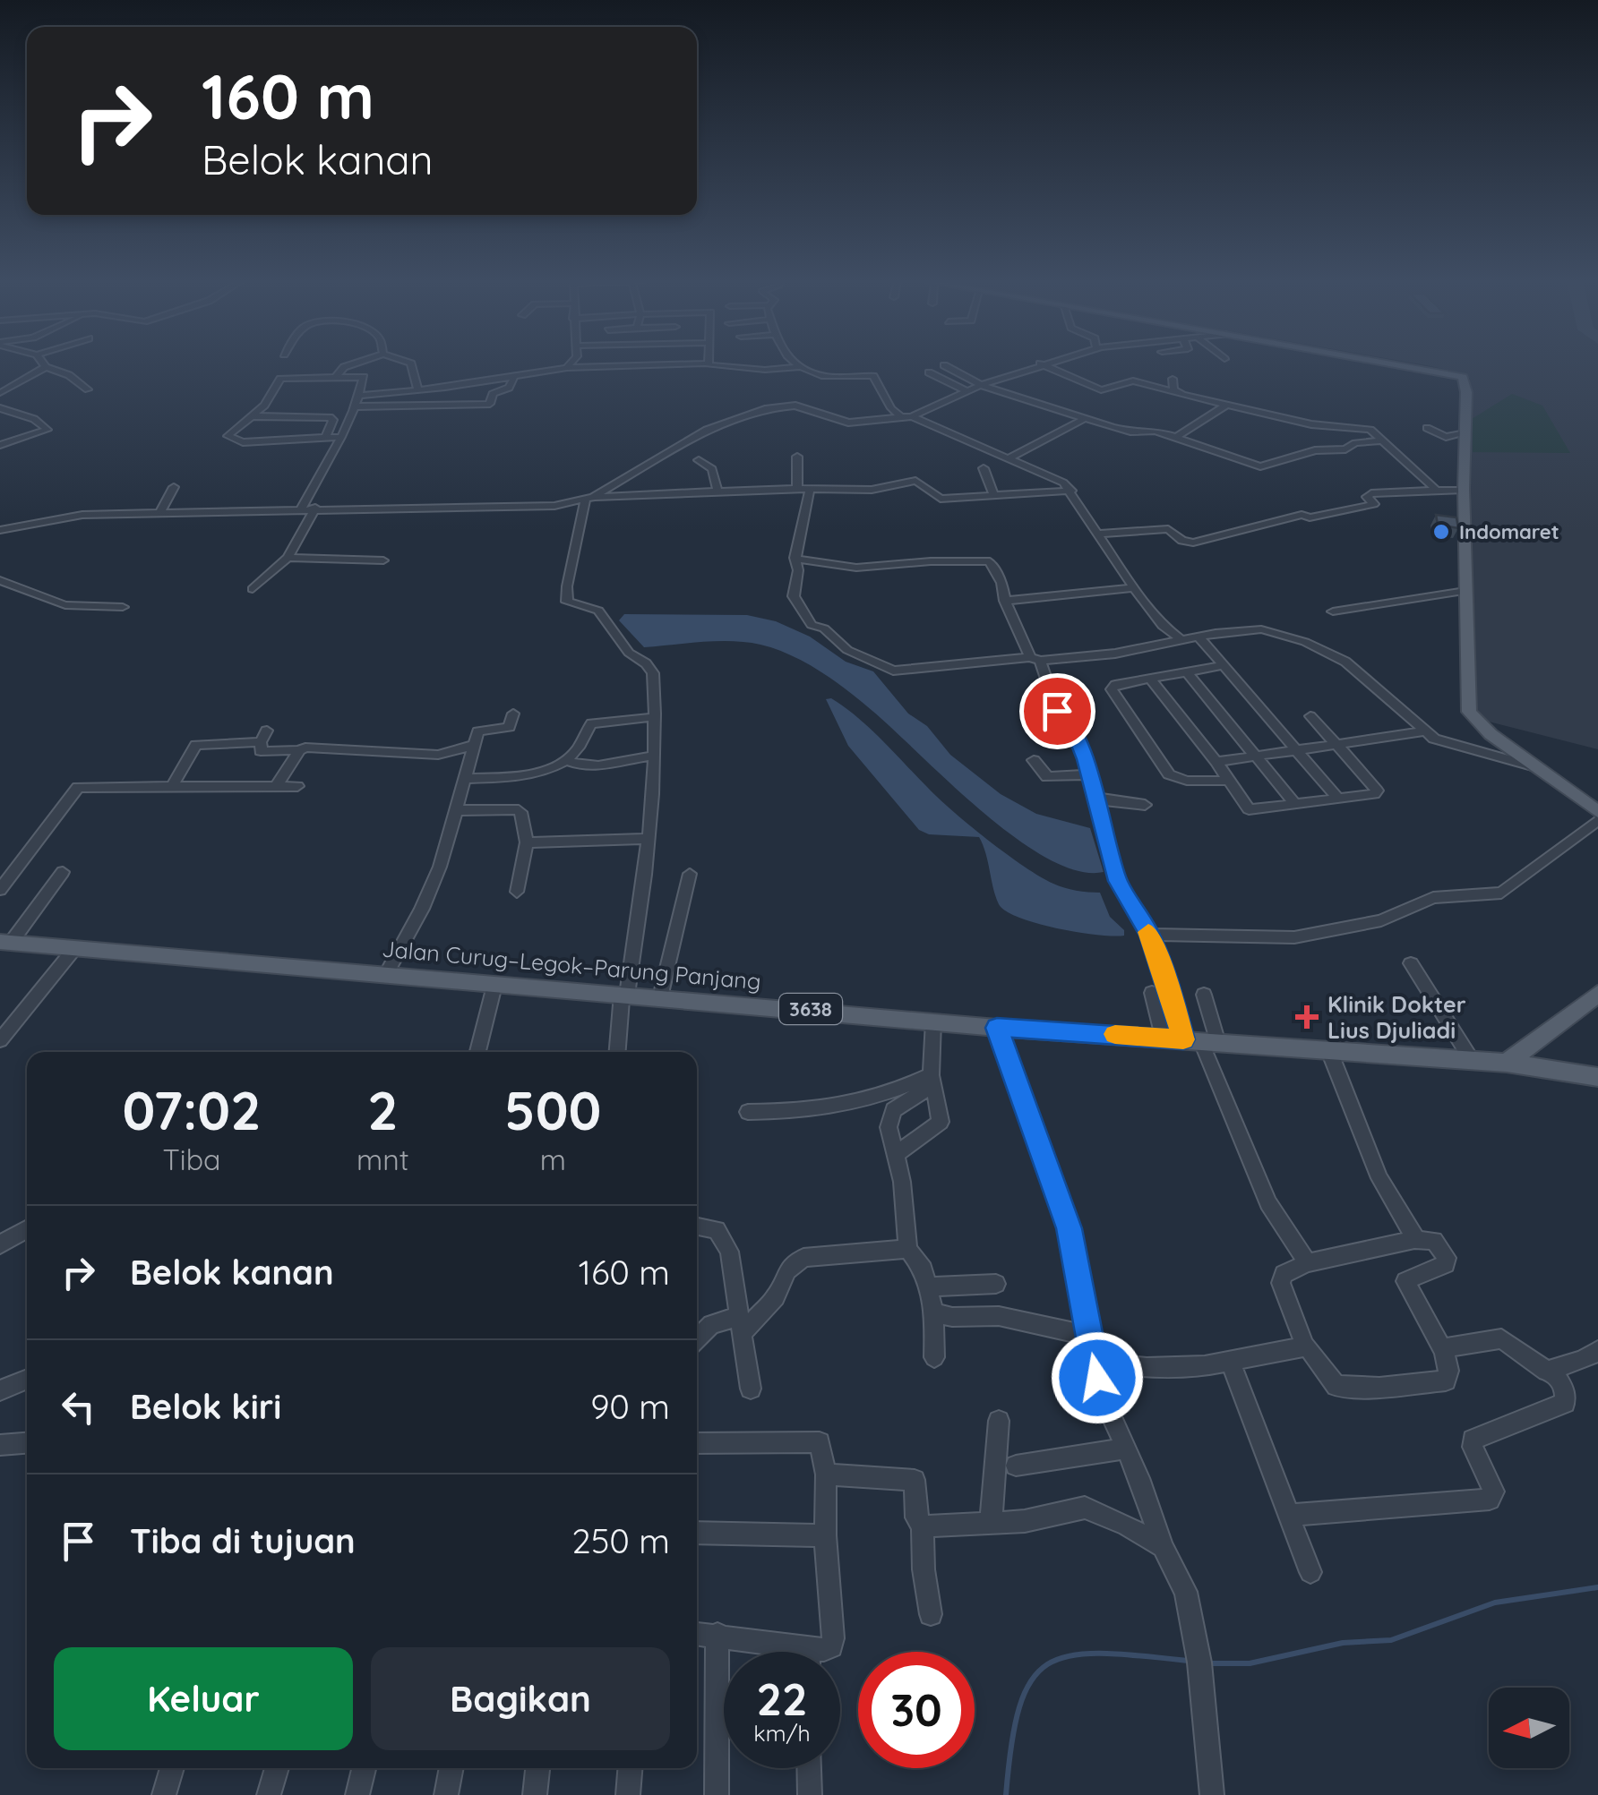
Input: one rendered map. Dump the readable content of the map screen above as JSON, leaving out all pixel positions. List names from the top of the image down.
{
  "streets": {
    "main road": ["Jalan Curug–Legok–Parung Panjang", "3638"]
  },
  "places": {
    "other": ["Indomaret"],
    "health": ["Klinik Dokter Lius Djuliadi"]
  },
  "north": "left",
  "page": {
    "turn": ["160 m", "Belok kanan"],
    "eta": [
      "07:02",
      "Tiba",
      "2",
      "mnt",
      "500",
      "m"
    ],
    "list": [
      {
        "name": "Belok kanan",
        "value": "160 m"
      },
      {
        "name": "Belok kiri",
        "value": "90 m"
      },
      {
        "name": "Tiba di tujuan",
        "value": "250 m"
      }
    ],
    "buttons": ["Keluar", "Bagikan"],
    "speed": "22 km/h",
    "limit": "30"
  }
}
